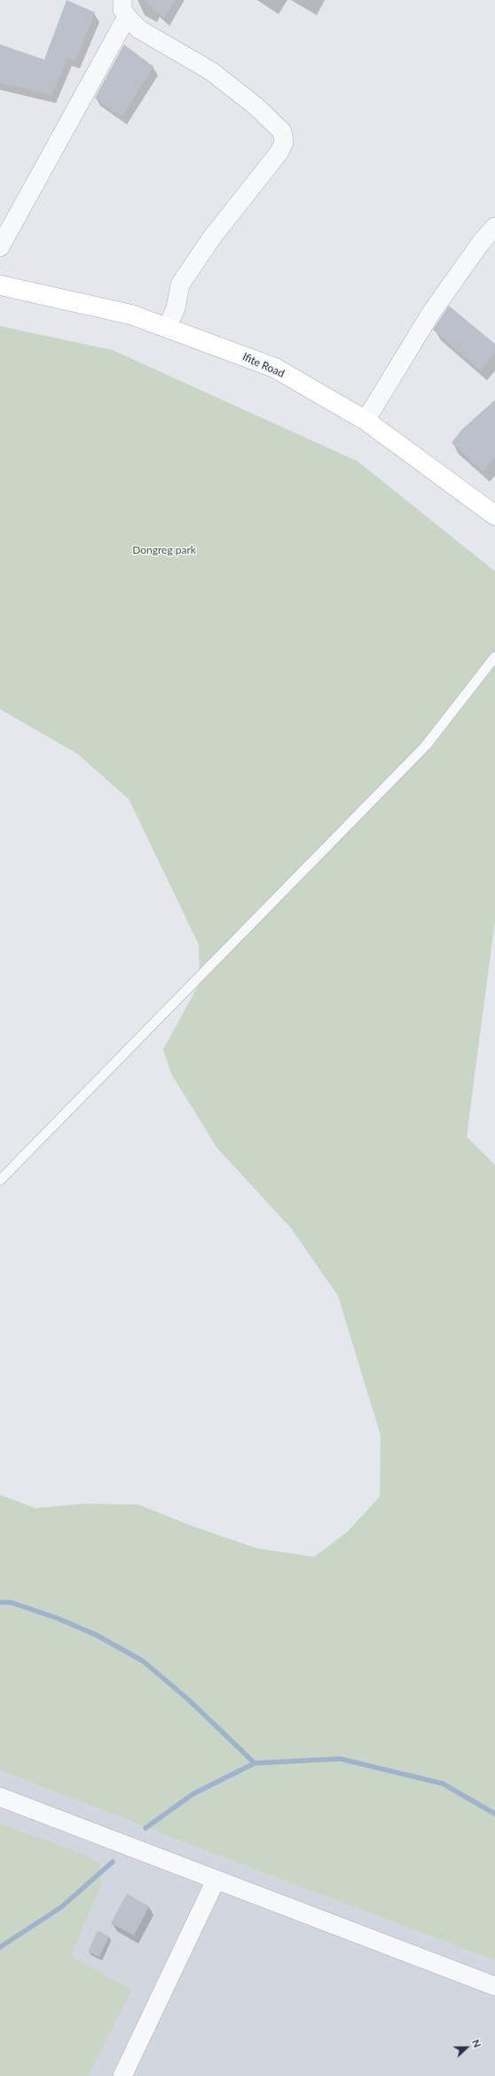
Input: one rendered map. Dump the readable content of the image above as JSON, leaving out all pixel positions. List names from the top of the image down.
{
  "streets": {
    "street": ["Ifite Road"]
  },
  "parks": ["Dongreg park"],
  "north": "right"
}
